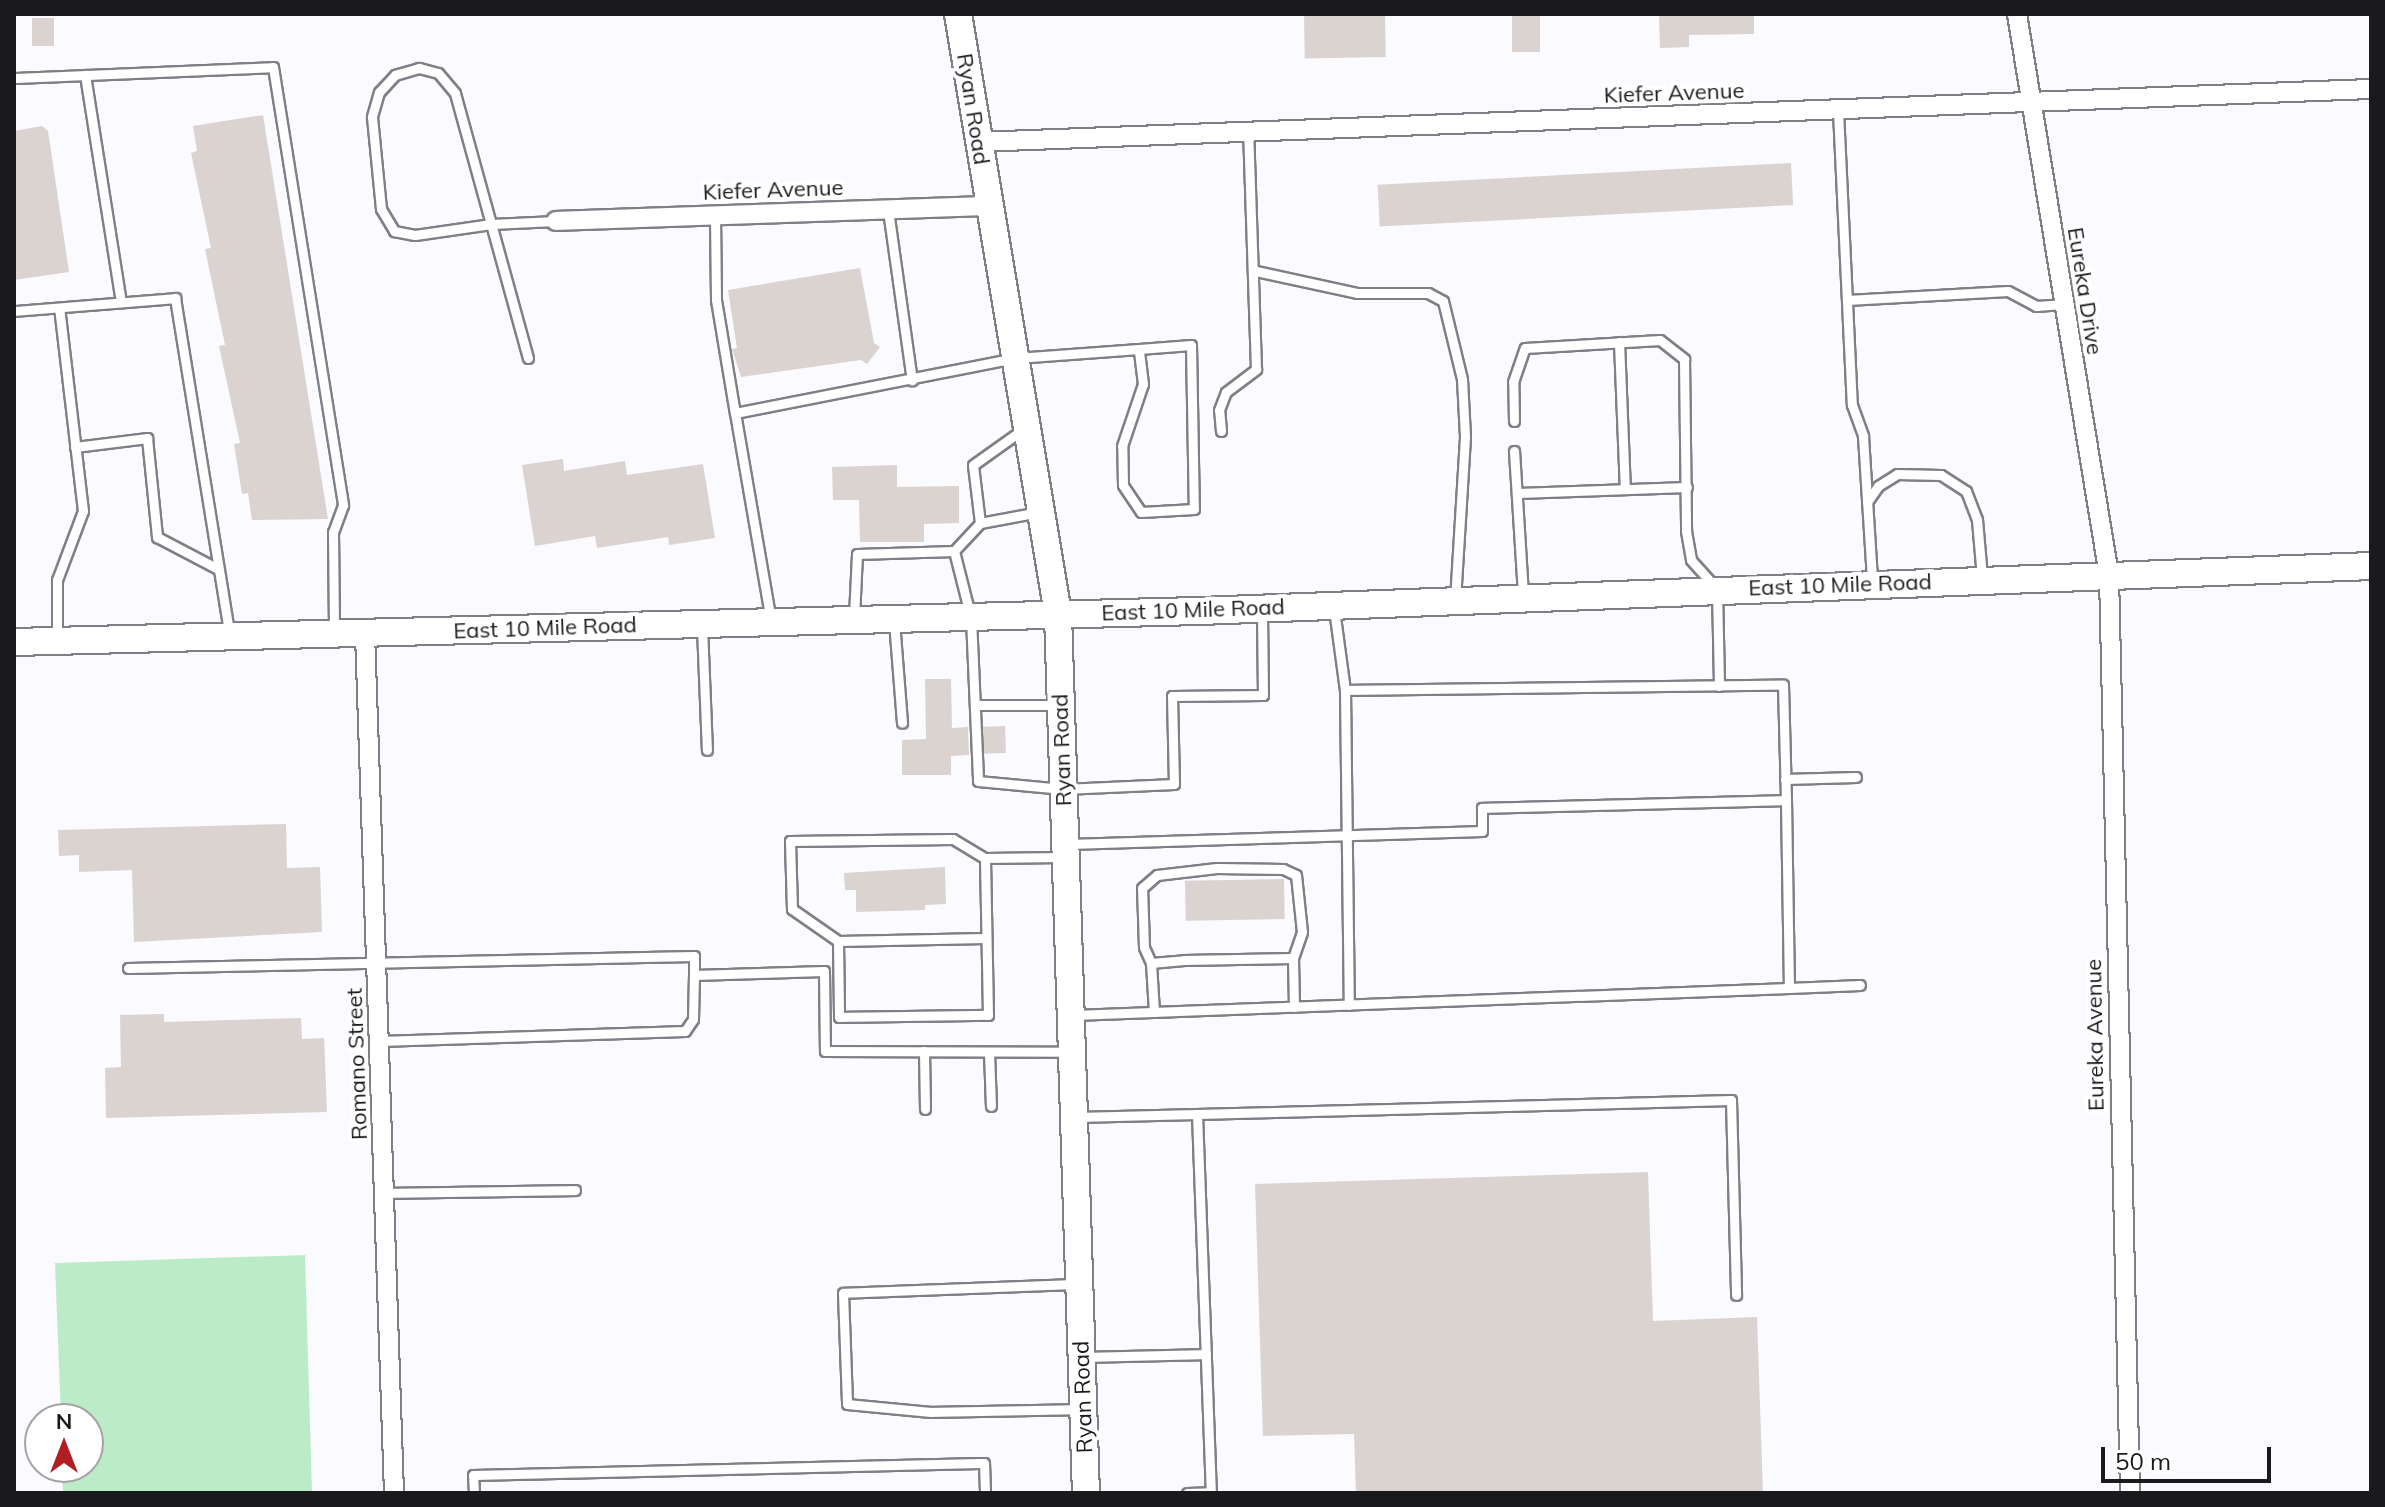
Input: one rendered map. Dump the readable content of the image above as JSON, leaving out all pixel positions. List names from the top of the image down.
{
  "streets": {
    "main road": ["Ryan Road", "East 10 Mile Road"],
    "street": [
      "Kiefer Avenue",
      "Eureka Drive",
      "Eureka Avenue",
      "Romano Street"
    ]
  },
  "crossings": [
    ["Kiefer Avenue", "Ryan Road"],
    ["Kiefer Avenue", "Eureka Drive"],
    ["Ryan Road", "East 10 Mile Road"],
    ["Eureka Drive", "East 10 Mile Road"],
    ["Eureka Drive", "Eureka Avenue"],
    ["East 10 Mile Road", "Eureka Avenue"],
    ["East 10 Mile Road", "Romano Street"]
  ],
  "scale_bar": "50 m",
  "north": "top"
}
